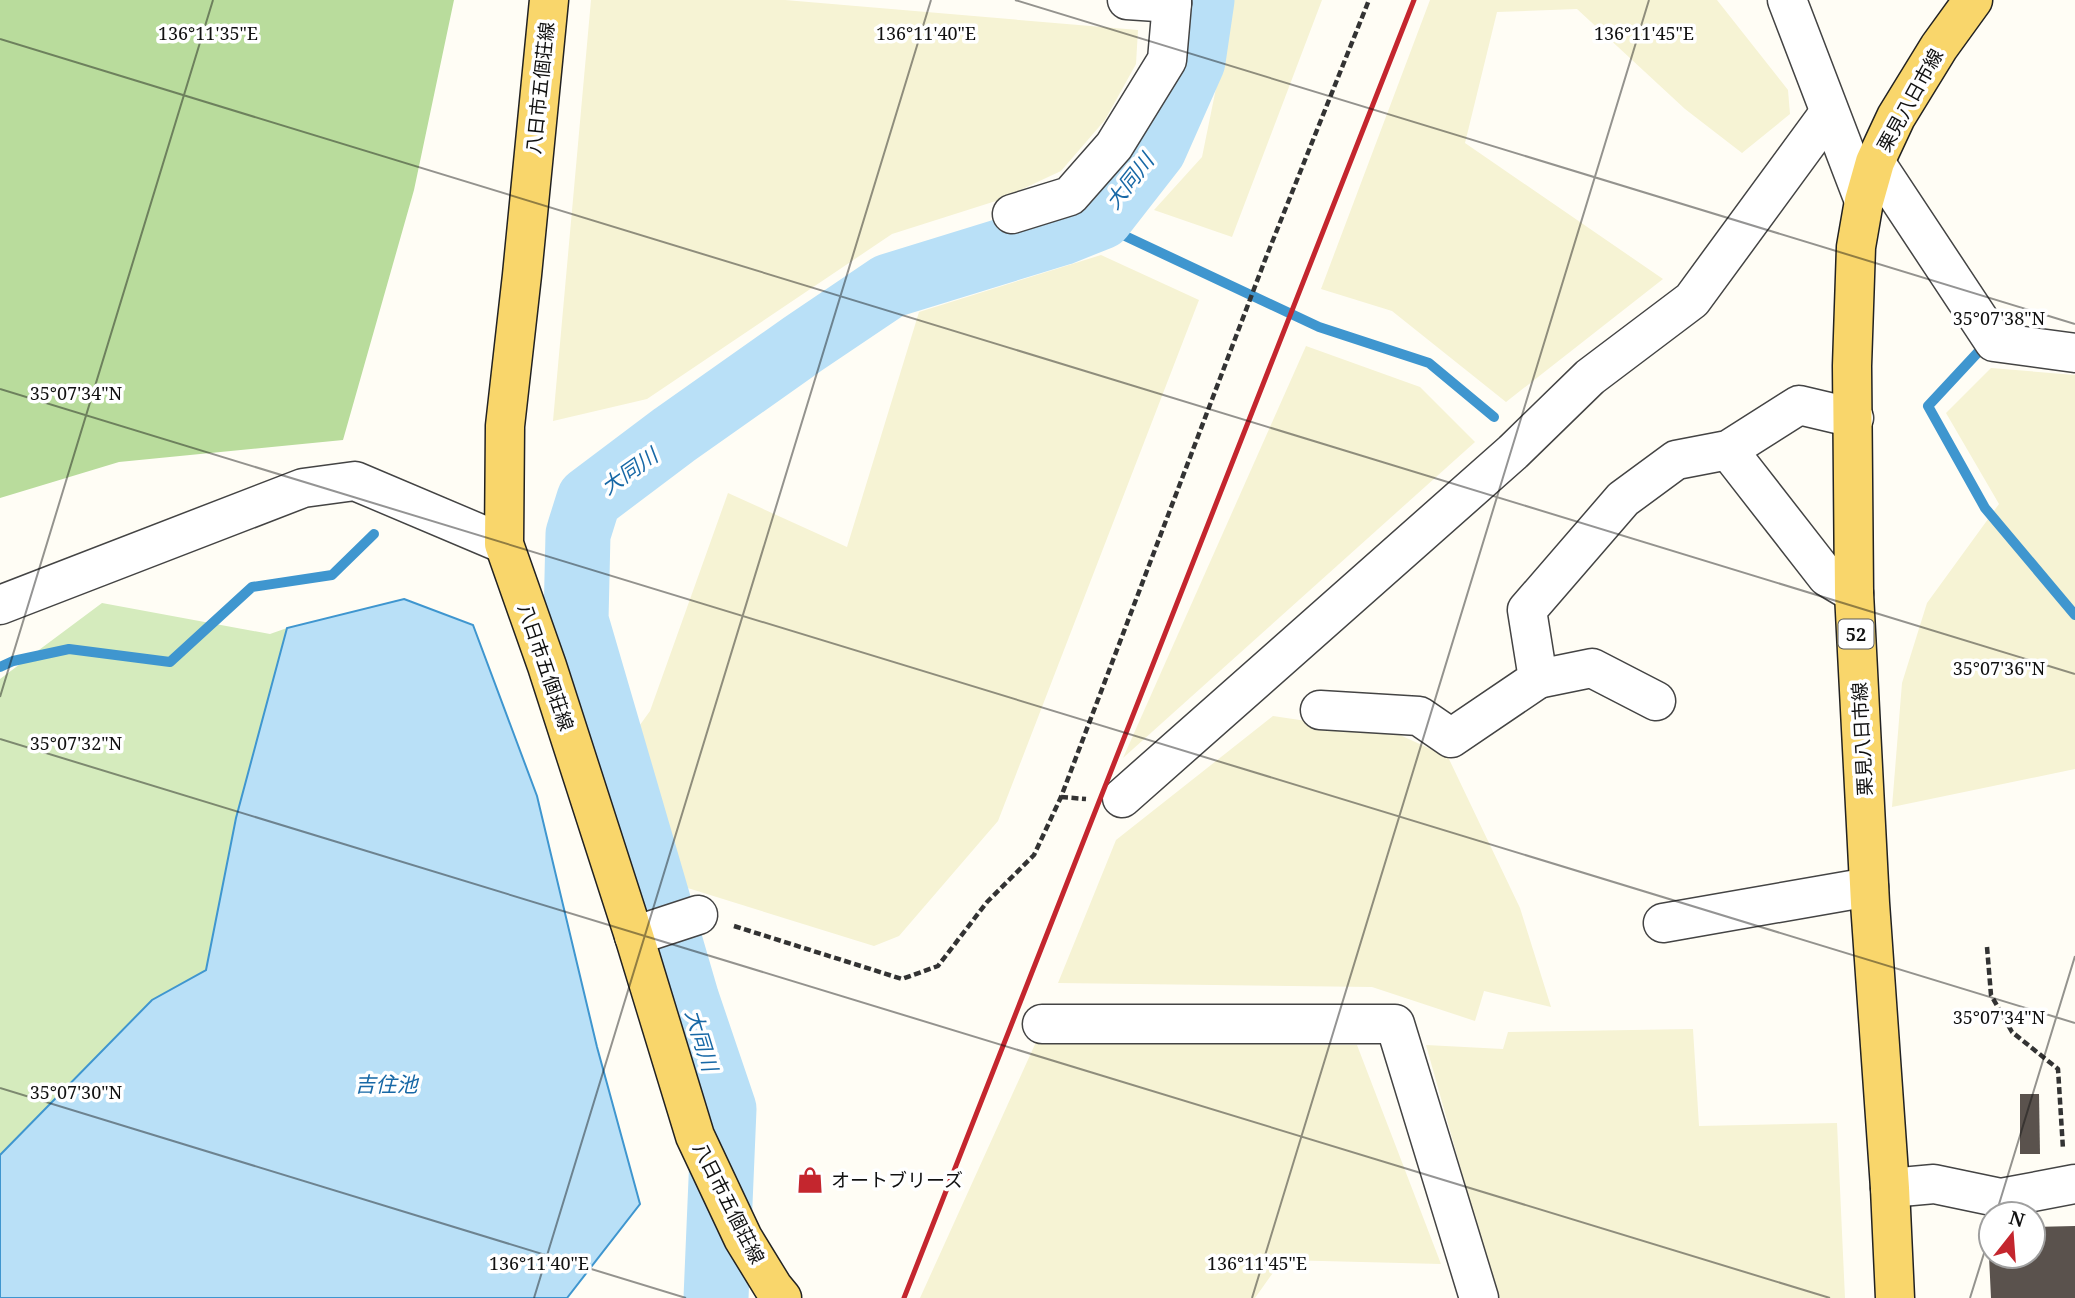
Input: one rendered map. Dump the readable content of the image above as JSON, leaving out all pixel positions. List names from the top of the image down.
{
  "streets": {
    "main road": ["八日市五個荘線", "栗見八日市線", "52"]
  },
  "water": ["大同川", "吉住池"],
  "places": {
    "shop": ["オートブリーズ"]
  },
  "north": "top",
  "coordinates": [
    "136°11'35\"E",
    "136°11'40\"E",
    "136°11'45\"E",
    "35°07'38\"N",
    "35°07'34\"N",
    "35°07'36\"N",
    "35°07'32\"N",
    "35°07'30\"N"
  ]
}
